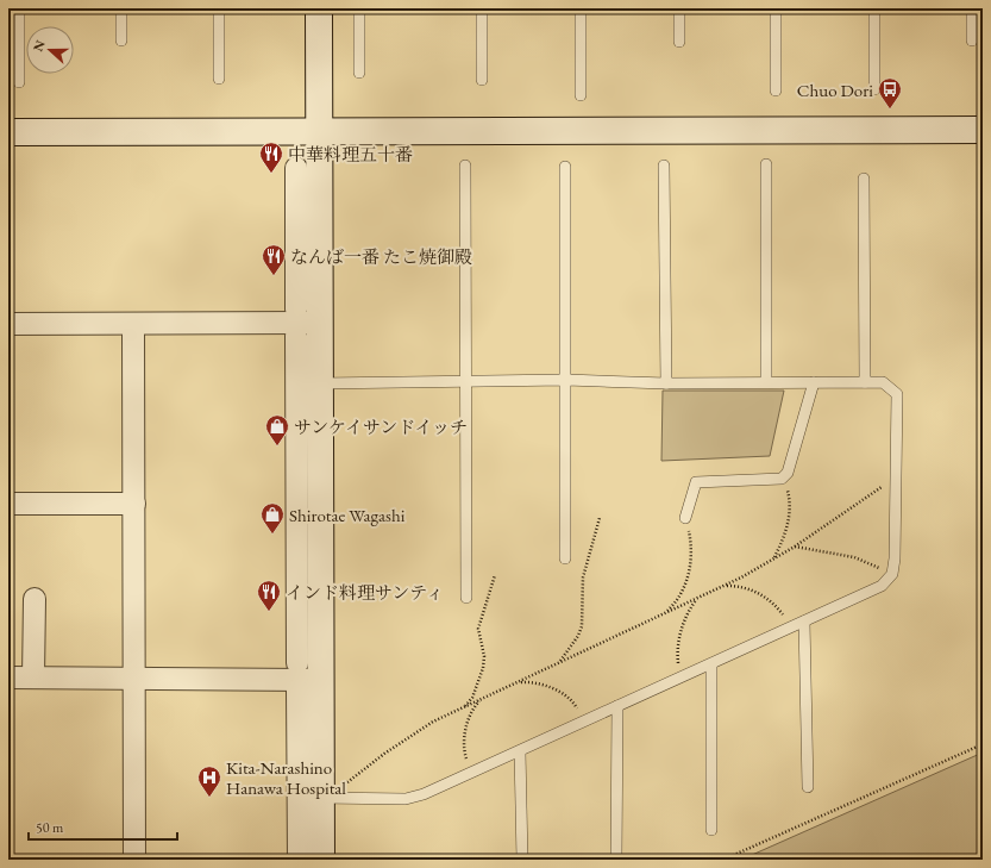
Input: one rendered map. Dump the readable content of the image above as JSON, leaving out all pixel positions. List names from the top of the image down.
{
  "places": {
    "bus stop": ["Chuo Dori"],
    "restaurant": ["中華料理五十番", "なんば一番 たこ焼御殿", "インド料理サンティ"],
    "shop": ["サンケイサンドイッチ", "Shirotae Wagashi"],
    "hospital": ["Kita-Narashino Hanawa Hospital"]
  },
  "scale_bar": "50 m",
  "north": "left"
}
